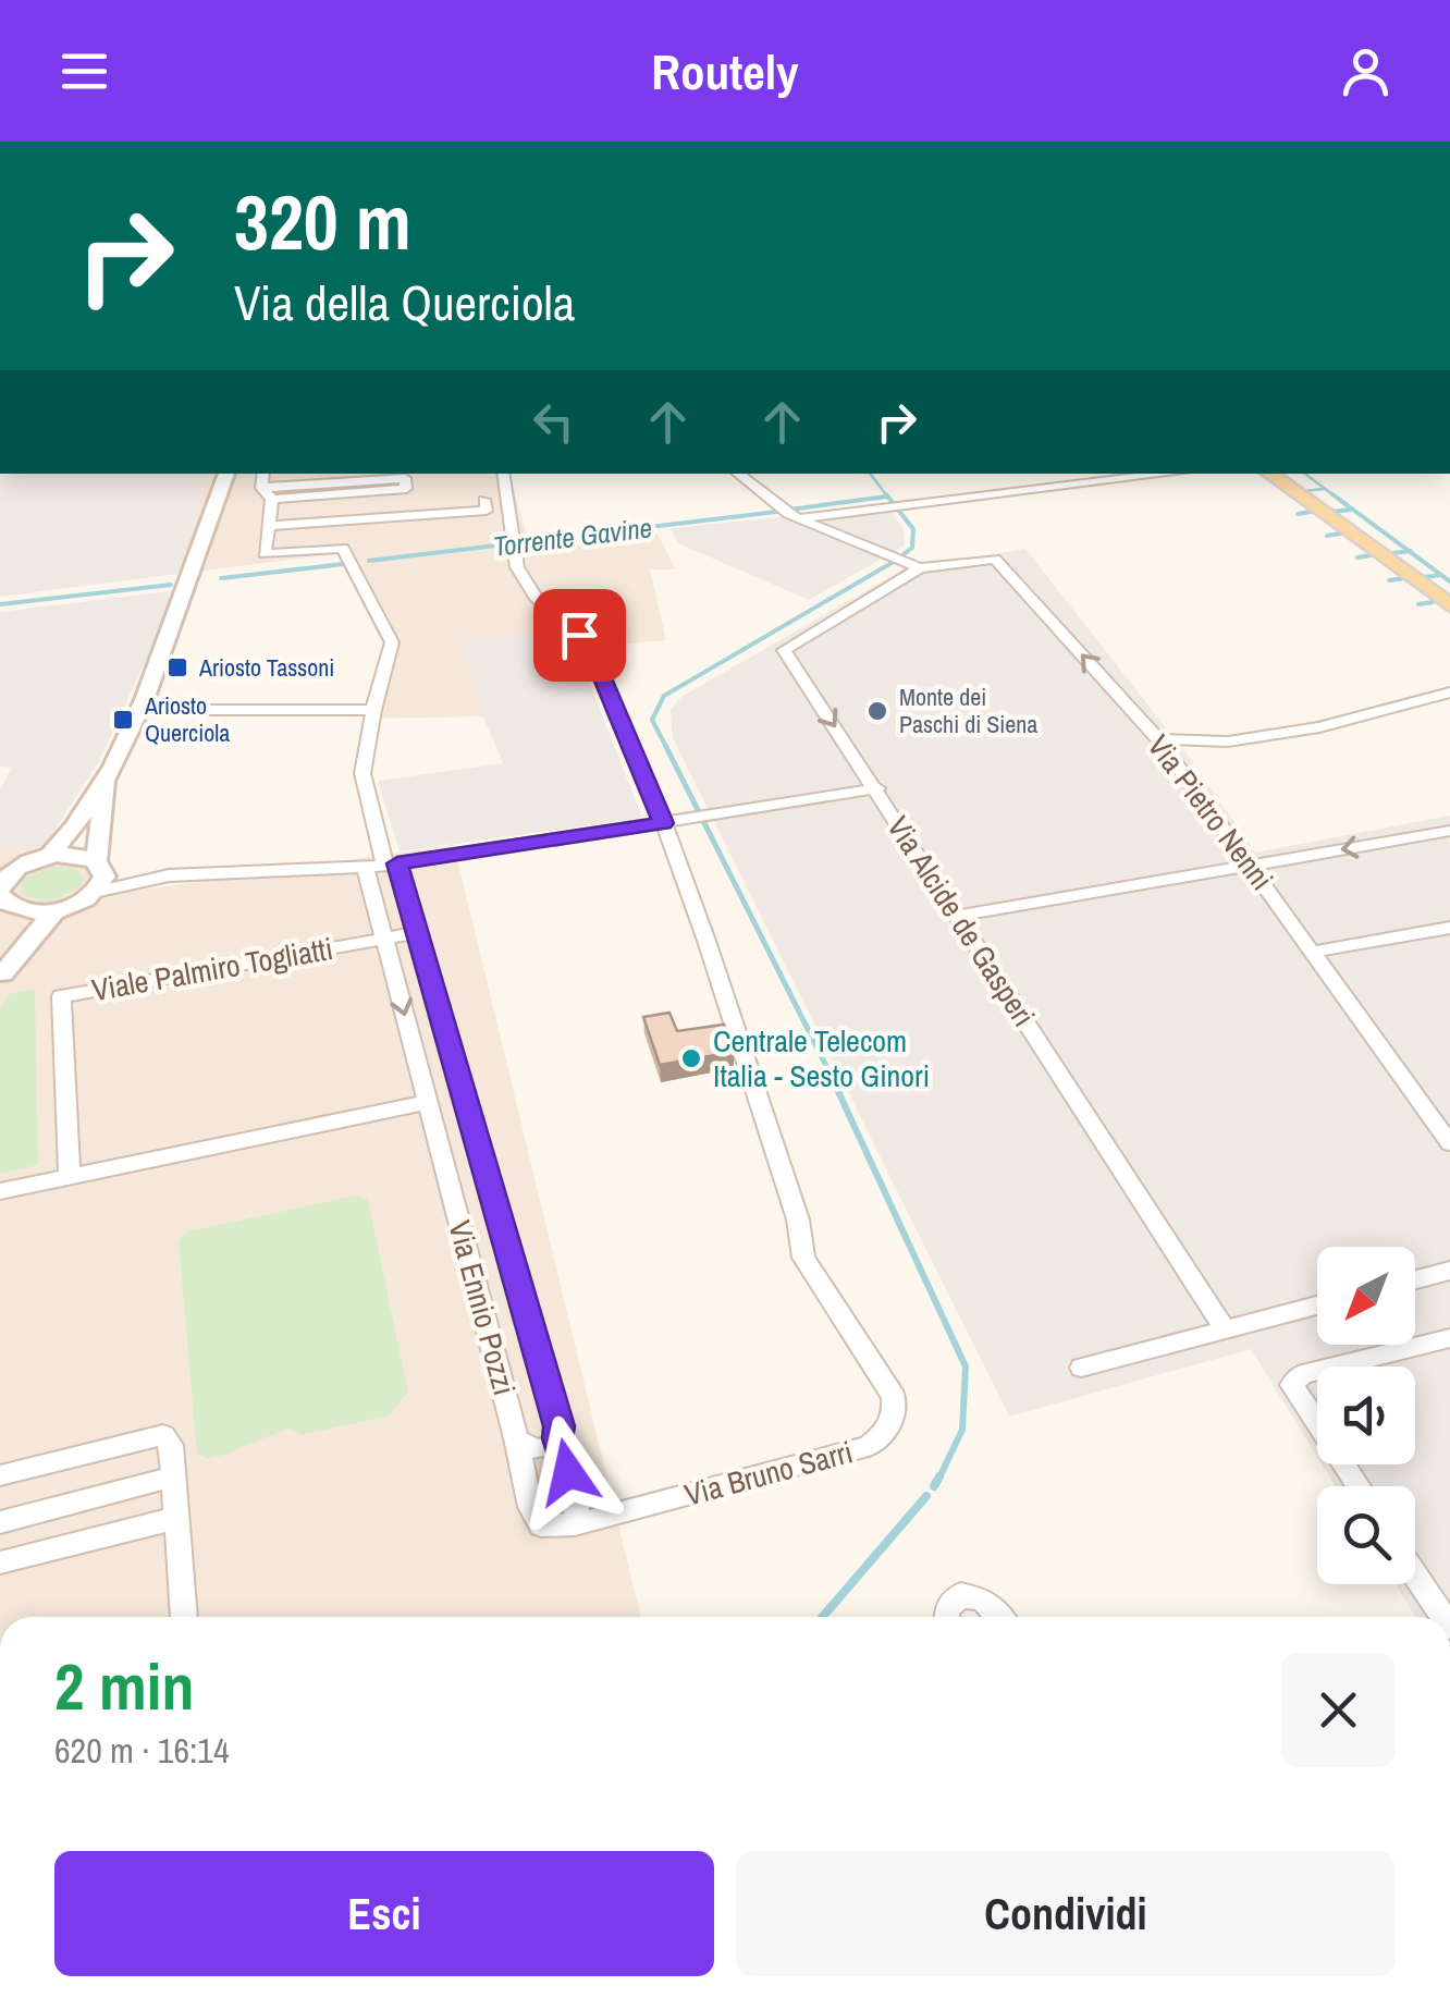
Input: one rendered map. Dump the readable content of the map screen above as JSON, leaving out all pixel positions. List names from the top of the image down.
{
  "streets": {
    "street": [
      "Via Pietro Nenni",
      "Via Alcide de Gasperi",
      "Viale Palmiro Togliatti",
      "Via Ennio Pozzi",
      "Via Bruno Sarri"
    ]
  },
  "crossings": [
    ["Via Pietro Nenni", "Via Alcide de Gasperi"],
    ["Viale Palmiro Togliatti", "Via Ennio Pozzi"],
    ["Via Ennio Pozzi", "Via Bruno Sarri"]
  ],
  "one_way": ["Via Pietro Nenni"],
  "water": ["Torrente Gavine"],
  "places": {
    "transit": ["Ariosto Tassoni", "Ariosto Querciola"],
    "other": ["Monte dei Paschi di Siena", "Centrale Telecom Italia - Sesto Ginori"]
  },
  "north": "bottom left",
  "page": {
    "header": "Routely",
    "turn": ["320 m", "Via della Querciola"],
    "heading": ["2 min", "620 m · 16:14"],
    "buttons": ["Esci", "Condividi"]
  }
}
